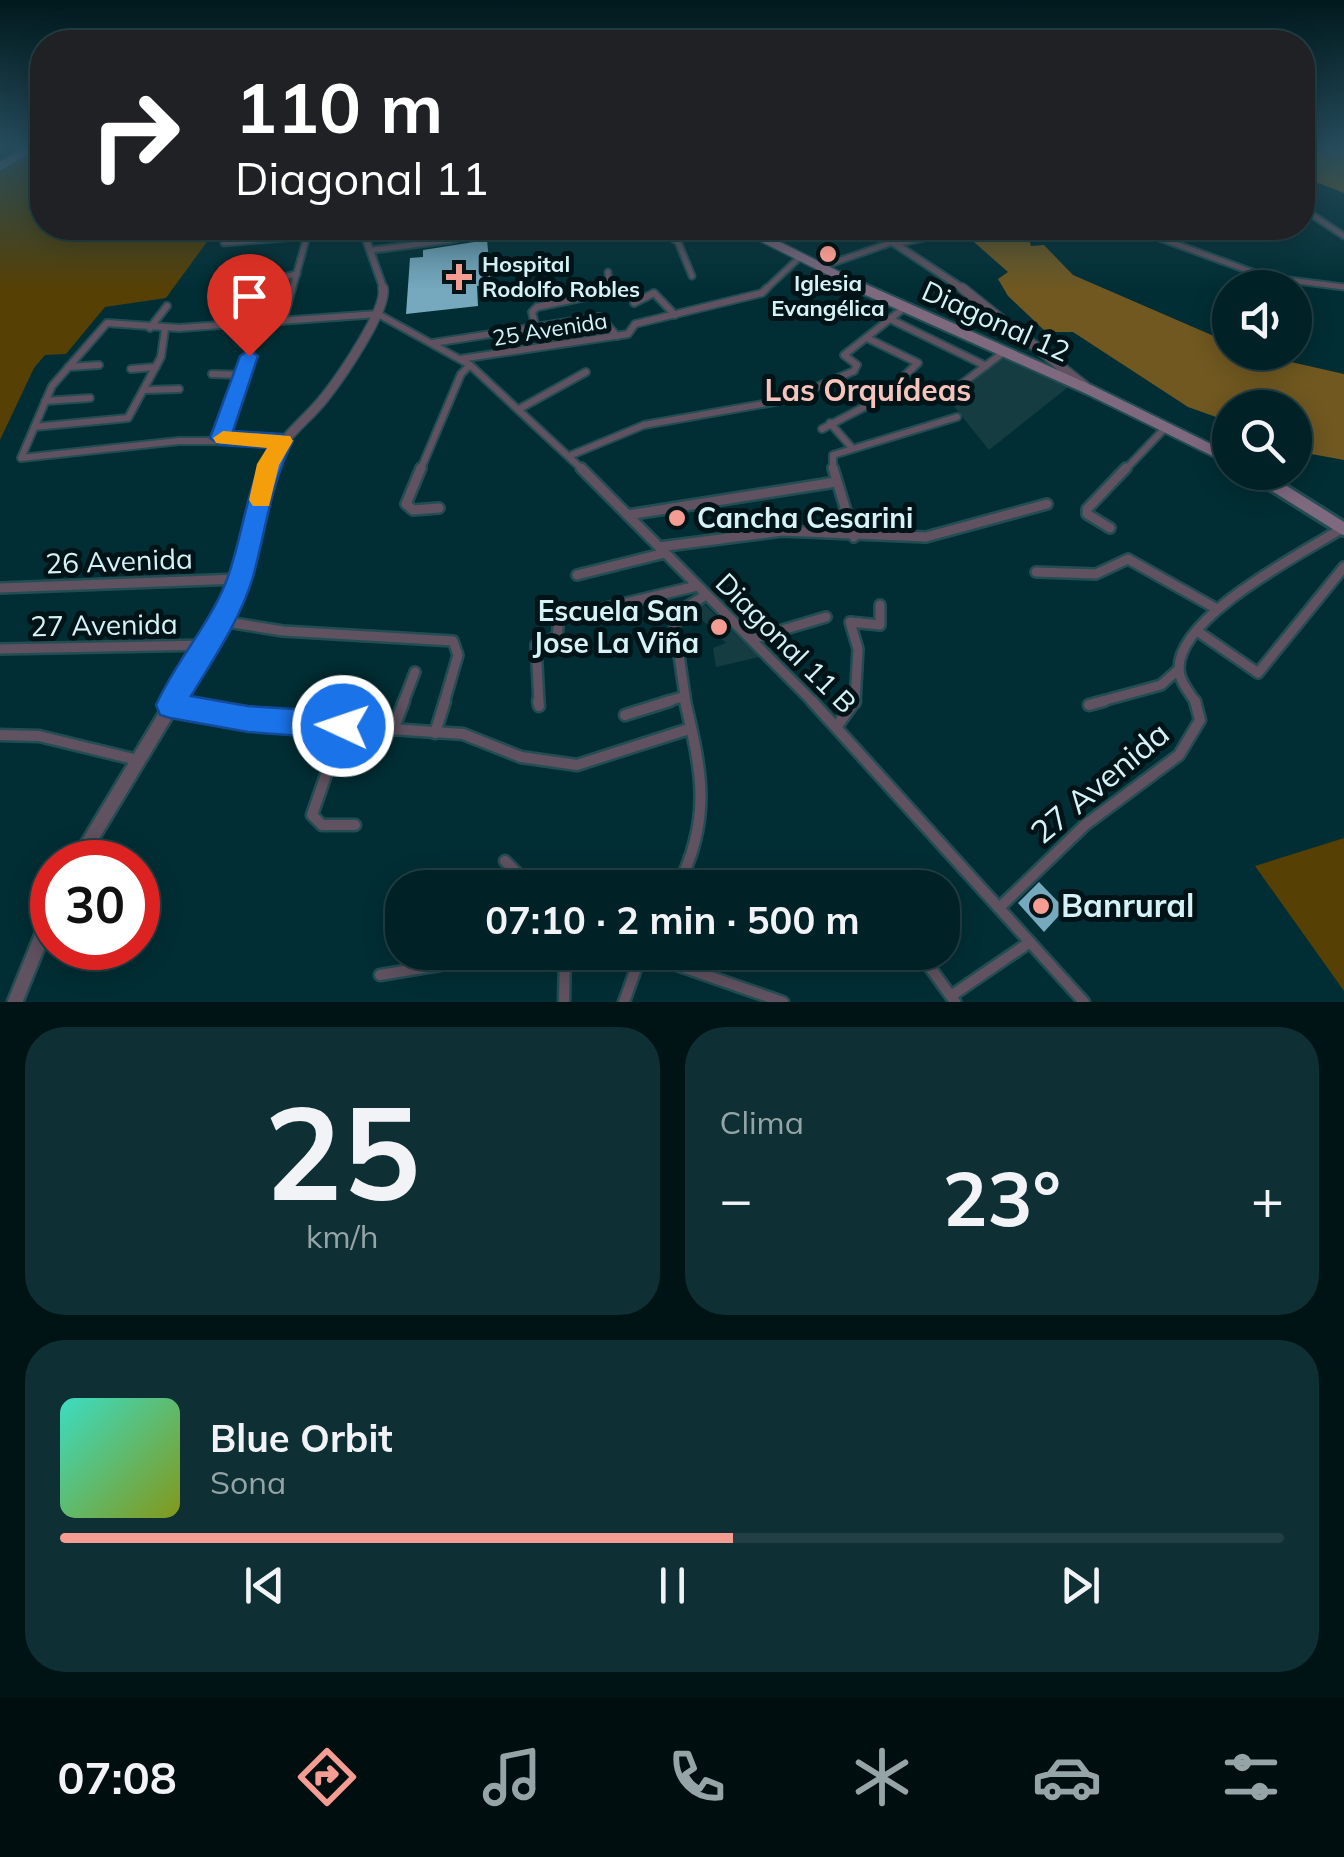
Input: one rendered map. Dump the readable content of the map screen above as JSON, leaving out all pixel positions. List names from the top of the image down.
{
  "streets": {
    "main road": ["Diagonal 12"],
    "street": [
      "25 Avenida",
      "26 Avenida",
      "27 Avenida",
      "Diagonal 11 B"
    ]
  },
  "crossings": [
    ["Diagonal 12", "25 Avenida"],
    ["25 Avenida", "Diagonal 11 B"],
    ["27 Avenida", "Diagonal 11 B"]
  ],
  "districts": ["Las Orquídeas"],
  "places": {
    "other": [
      "Iglesia Evangélica",
      "Cancha Cesarini",
      "Escuela San Jose La Viña",
      "Banrural"
    ],
    "health": ["Hospital Rodolfo Robles"]
  },
  "page": {
    "turn": ["110 m", "Diagonal 11"],
    "limit": "30",
    "trip": "07:10 · 2 min · 500 m",
    "tile": [
      ["25", "km/h"],
      "Clima"
    ],
    "heat": ["−", "23°", "+"],
    "song": ["Blue Orbit", "Sona"],
    "tabs": "07:08"
  }
}
